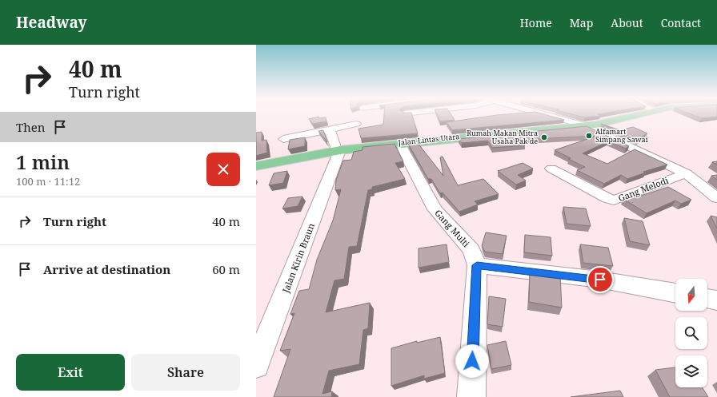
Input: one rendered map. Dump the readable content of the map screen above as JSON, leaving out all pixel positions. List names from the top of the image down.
{
  "streets": {
    "highway": ["Jalan Lintas Utara"],
    "street": ["Gang Melodi", "Gang Multi", "Jalan Kirin Braun"]
  },
  "crossings": [
    ["Jalan Lintas Utara", "Gang Melodi"],
    ["Jalan Lintas Utara", "Gang Multi"],
    ["Jalan Lintas Utara", "Jalan Kirin Braun"]
  ],
  "places": ["Alfamart Simpang Sawai", "Rumah Makan Mitra Usaha Pak de"],
  "north": "bottom",
  "page": {
    "header": "Headway",
    "nav": [
      "Home",
      "Map",
      "About",
      "Contact"
    ],
    "turn": ["40 m", "Turn right"],
    "then": "Then",
    "heading": ["1 min", "100 m · 11:12"],
    "list": [
      {
        "name": "Turn right",
        "value": "40 m"
      },
      {
        "name": "Arrive at destination",
        "value": "60 m"
      }
    ],
    "buttons": ["Exit", "Share"]
  }
}
